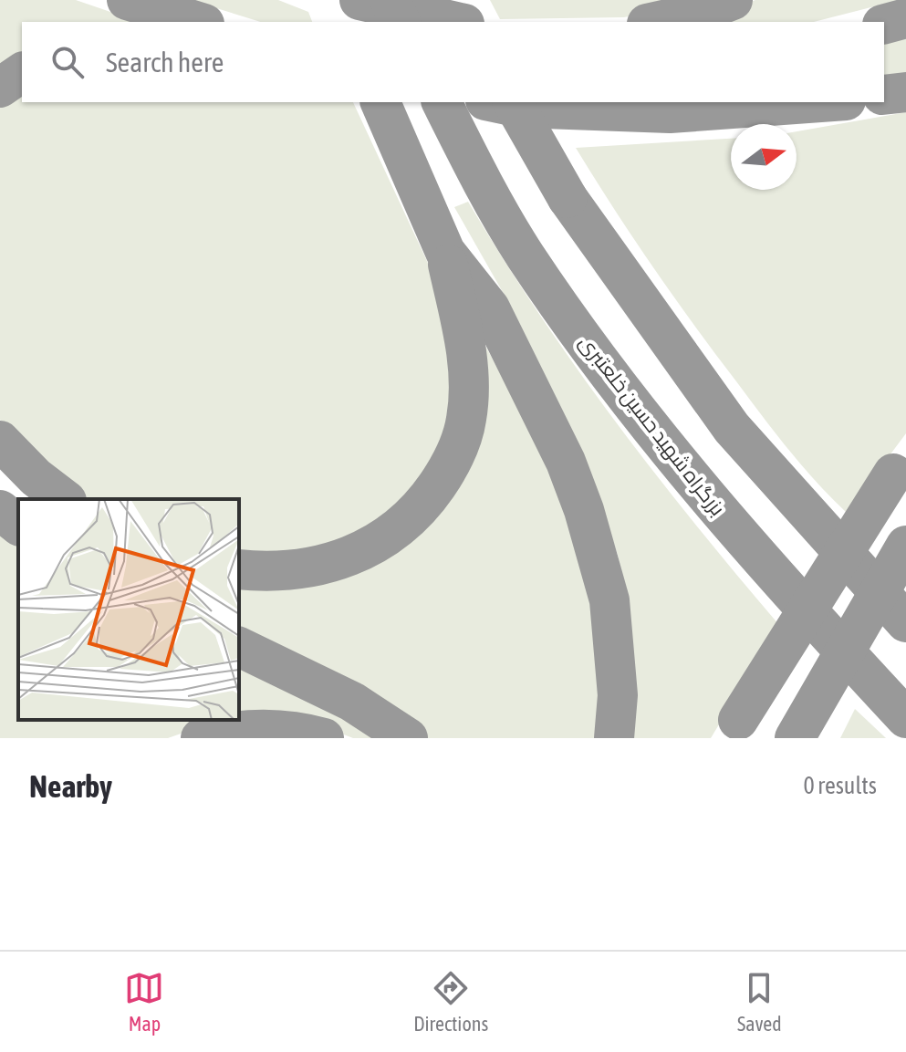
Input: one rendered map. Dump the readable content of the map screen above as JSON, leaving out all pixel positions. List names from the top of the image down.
{
  "streets": {
    "highway": ["بزرگراه شهید حسین خلعتبری"]
  },
  "north": "right",
  "page": {
    "search": "Search here",
    "heading": ["Nearby", "0 results"],
    "nav": ["Map", "Directions", "Saved"]
  }
}
